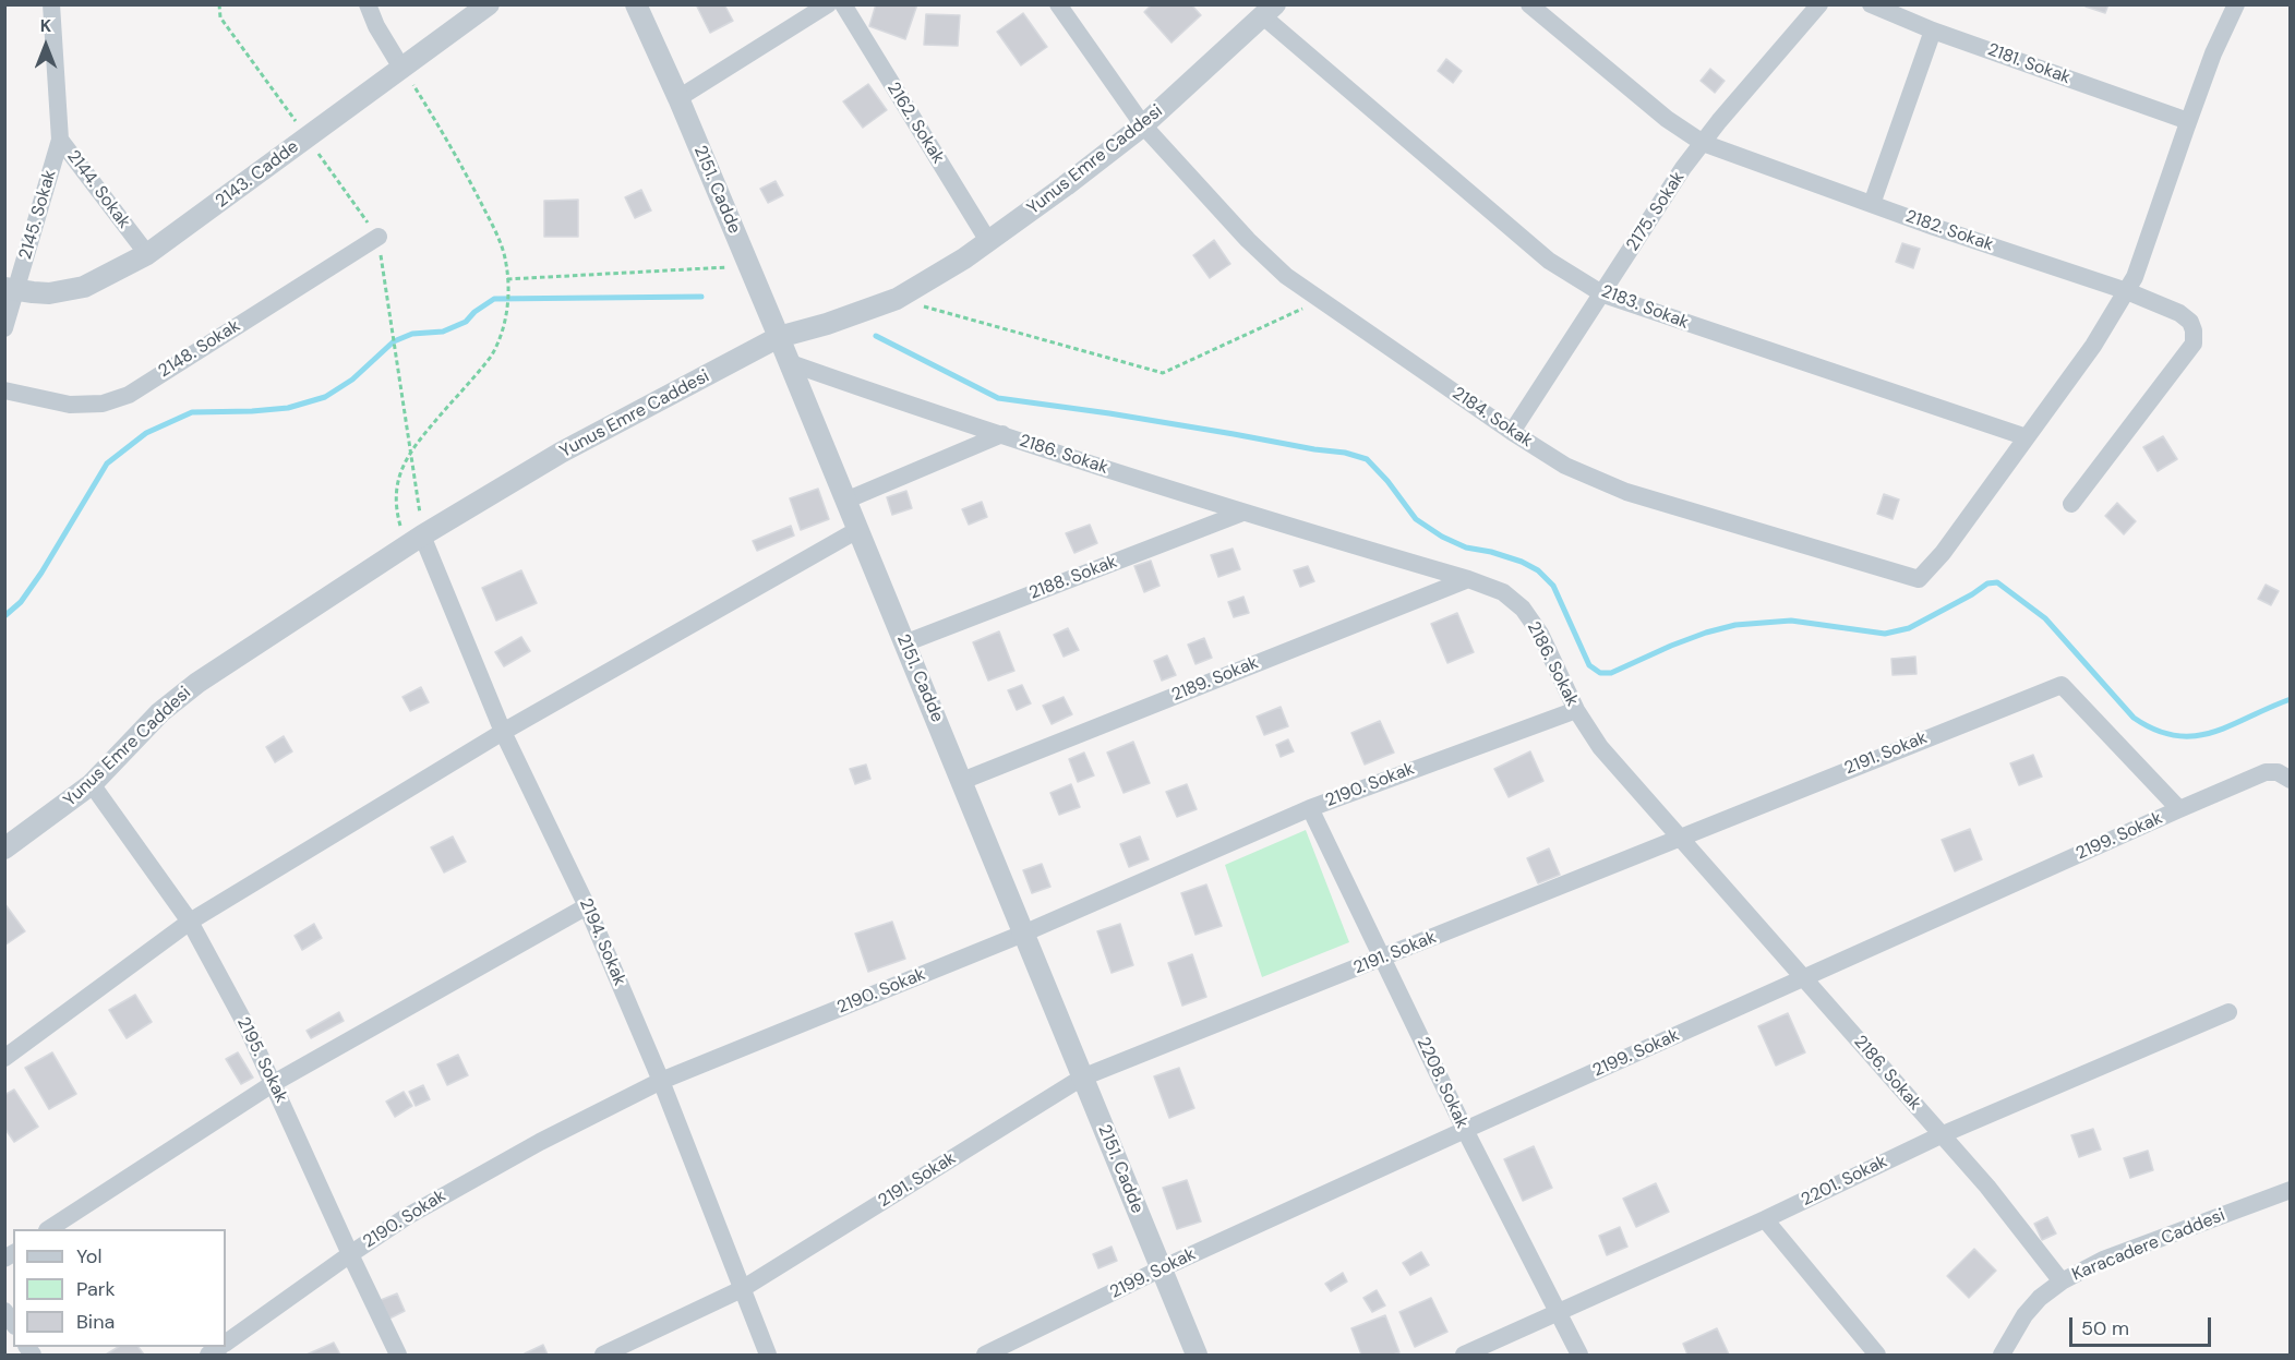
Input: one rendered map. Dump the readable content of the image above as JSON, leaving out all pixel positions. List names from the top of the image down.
{
  "streets": {
    "street": [
      "2181. Sokak",
      "2162. Sokak",
      "Yunus Emre Caddesi",
      "2143. Cadde",
      "2144. Sokak",
      "2151. Cadde",
      "2175. Sokak",
      "2145. Sokak",
      "2182. Sokak",
      "2183. Sokak",
      "2148. Sokak",
      "2184. Sokak",
      "2186. Sokak",
      "2188. Sokak",
      "2189. Sokak",
      "2191. Sokak",
      "2190. Sokak",
      "2199. Sokak",
      "2194. Sokak",
      "2195. Sokak",
      "2208. Sokak",
      "2201. Sokak",
      "Karacadere Caddesi"
    ]
  },
  "crossings": [
    ["2162. Sokak", "Yunus Emre Caddesi"],
    ["Yunus Emre Caddesi", "2151. Cadde"],
    ["Yunus Emre Caddesi", "2183. Sokak"],
    ["Yunus Emre Caddesi", "2184. Sokak"],
    ["Yunus Emre Caddesi", "2194. Sokak"],
    ["Yunus Emre Caddesi", "2195. Sokak"],
    ["2143. Cadde", "2144. Sokak"],
    ["2143. Cadde", "2145. Sokak"],
    ["2144. Sokak", "2145. Sokak"],
    ["2151. Cadde", "2186. Sokak"],
    ["2151. Cadde", "2188. Sokak"],
    ["2151. Cadde", "2189. Sokak"],
    ["2151. Cadde", "2191. Sokak"],
    ["2151. Cadde", "2190. Sokak"],
    ["2151. Cadde", "2199. Sokak"],
    ["2175. Sokak", "2182. Sokak"],
    ["2175. Sokak", "2183. Sokak"],
    ["2175. Sokak", "2184. Sokak"],
    ["2183. Sokak", "2184. Sokak"],
    ["2186. Sokak", "2188. Sokak"],
    ["2186. Sokak", "2189. Sokak"],
    ["2186. Sokak", "2191. Sokak"],
    ["2186. Sokak", "2190. Sokak"],
    ["2186. Sokak", "2199. Sokak"],
    ["2186. Sokak", "2201. Sokak"],
    ["2186. Sokak", "Karacadere Caddesi"],
    ["2191. Sokak", "2199. Sokak"],
    ["2191. Sokak", "2194. Sokak"],
    ["2191. Sokak", "2208. Sokak"],
    ["2190. Sokak", "2194. Sokak"],
    ["2190. Sokak", "2195. Sokak"],
    ["2190. Sokak", "2208. Sokak"],
    ["2199. Sokak", "2208. Sokak"],
    ["2208. Sokak", "2201. Sokak"]
  ],
  "legend": ["Yol", "Park", "Bina"],
  "scale_bar": "50 m",
  "north": "top"
}
